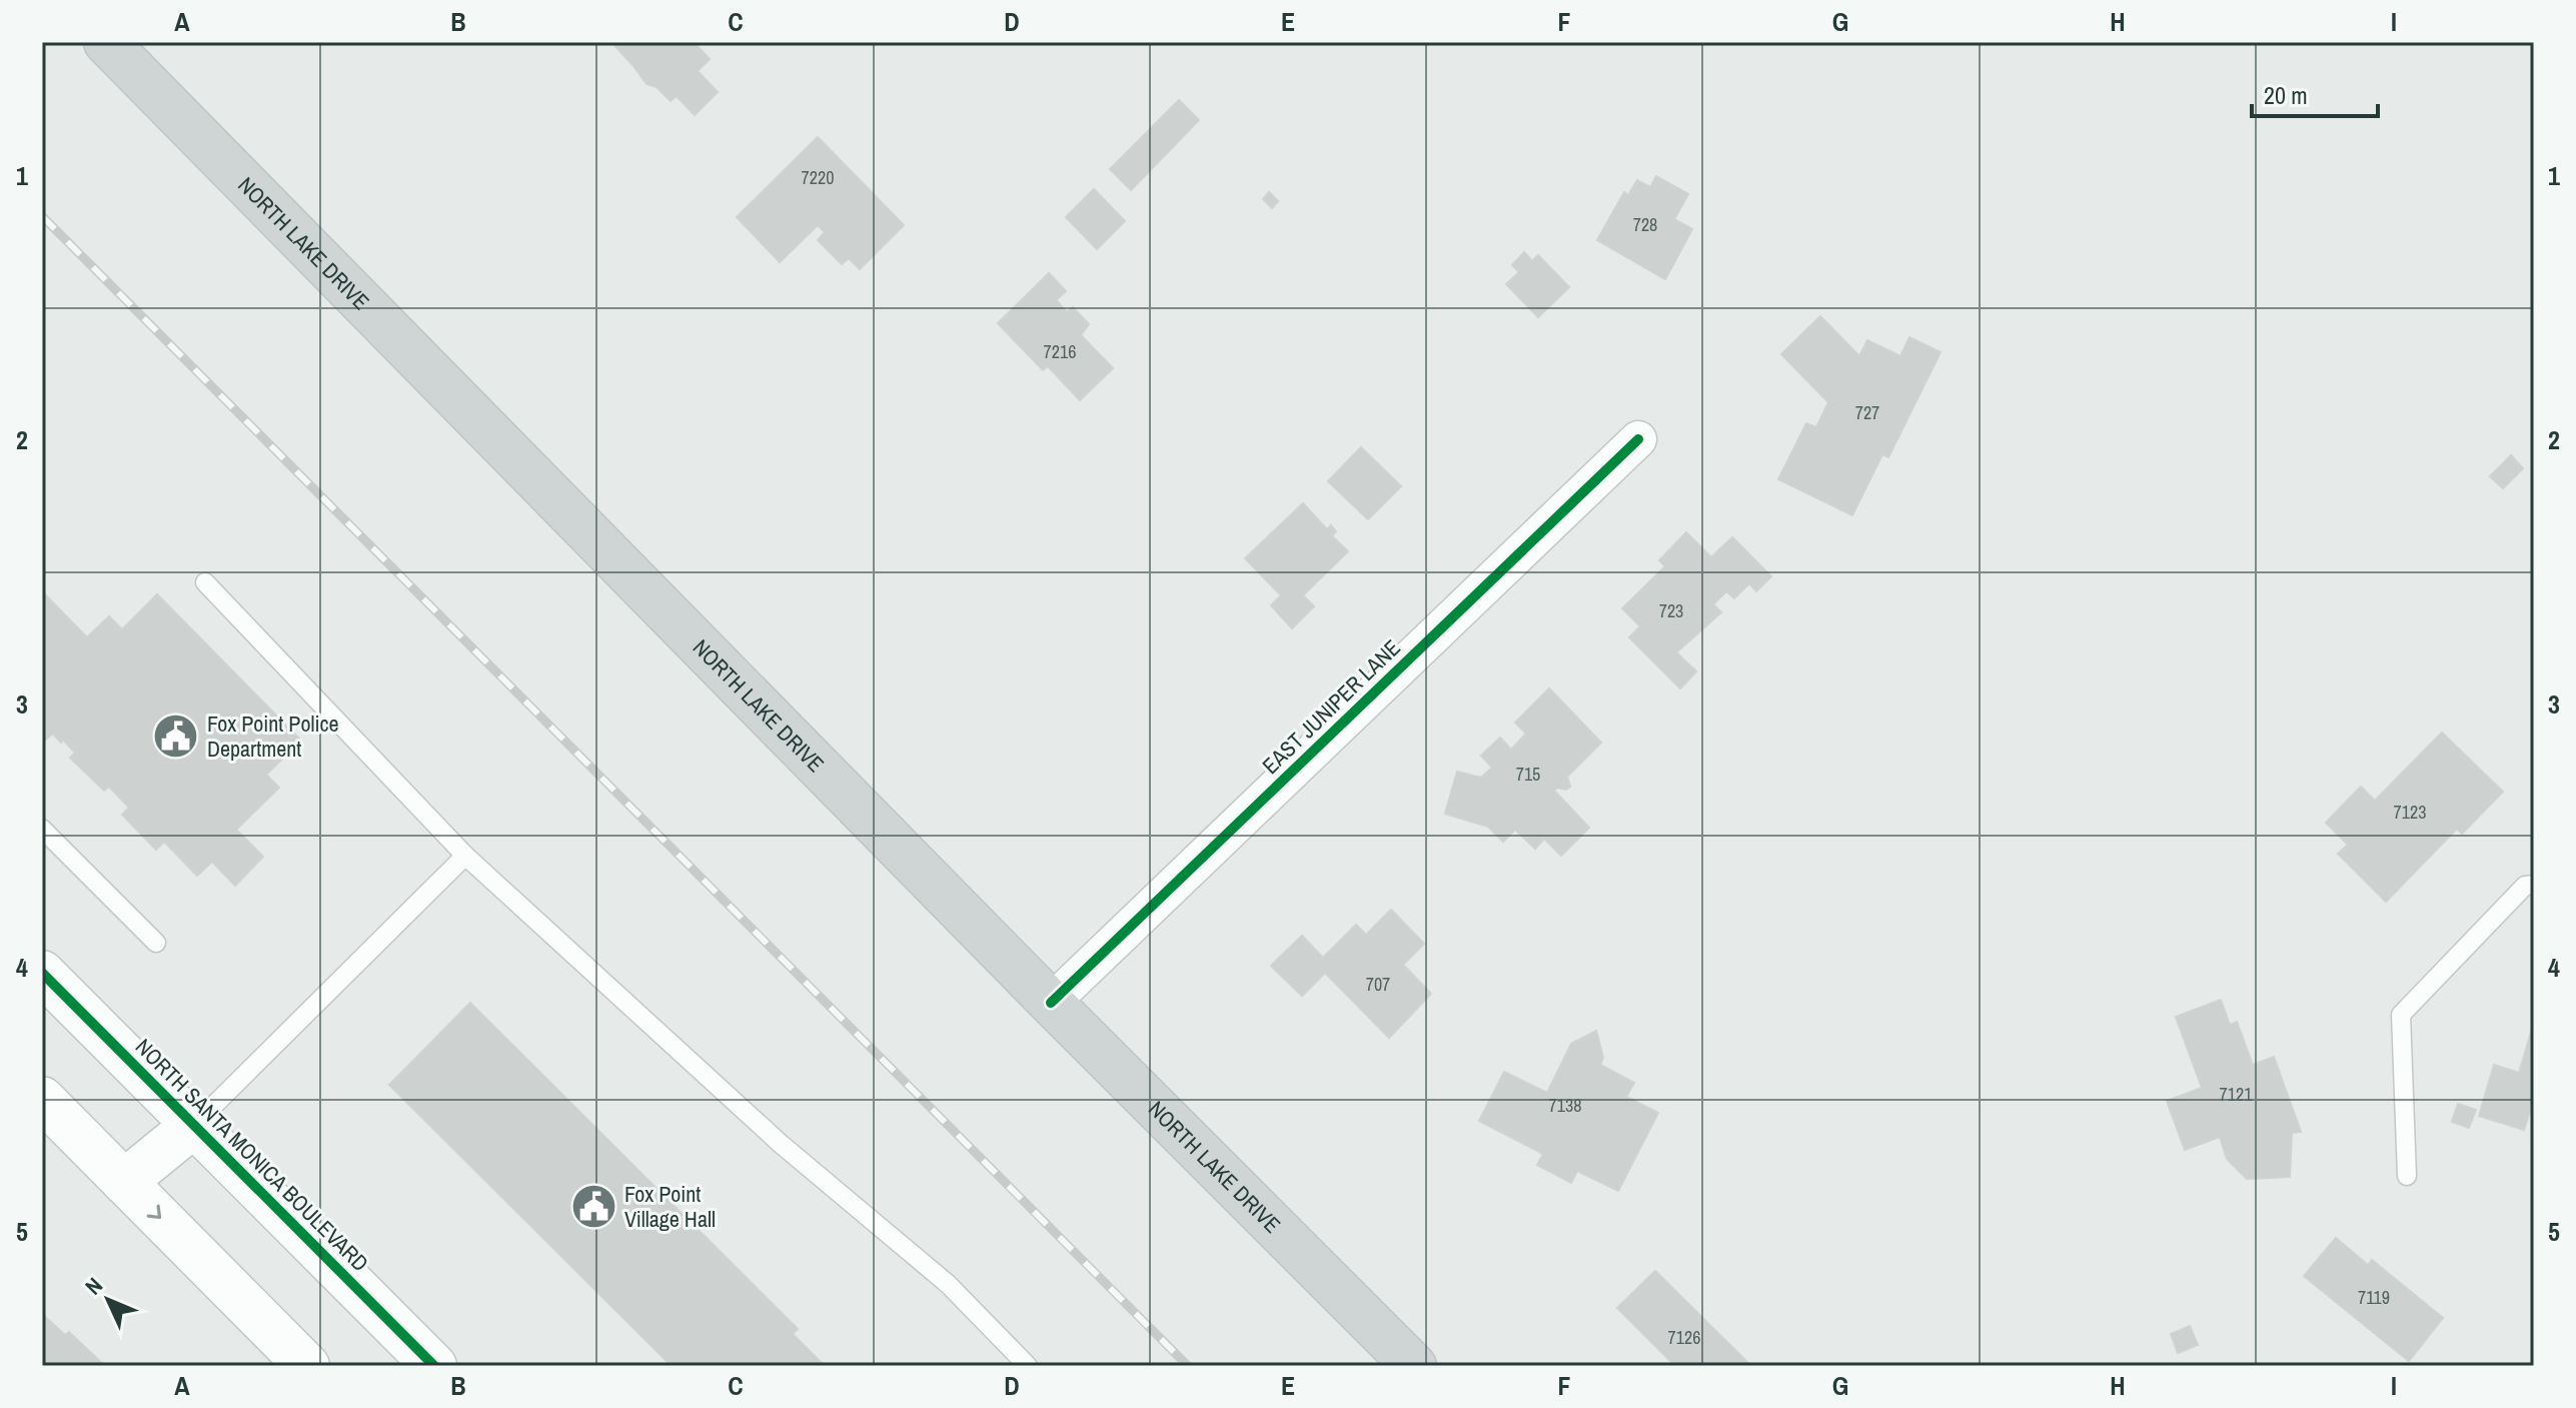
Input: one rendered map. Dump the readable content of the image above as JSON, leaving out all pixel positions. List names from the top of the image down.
{
  "streets": {
    "main road": ["NORTH LAKE DRIVE"],
    "street": ["EAST JUNIPER LANE", "NORTH SANTA MONICA BOULEVARD"]
  },
  "crossings": [
    ["NORTH LAKE DRIVE", "EAST JUNIPER LANE"]
  ],
  "places": {
    "public building": ["Fox Point Police Department", "Fox Point Village Hall"]
  },
  "house_numbers": [
    "7220",
    "728",
    "7216",
    "727",
    "723",
    "715",
    "7123",
    "707",
    "7121",
    "7138",
    "7119",
    "7126"
  ],
  "scale_bar": "20 m",
  "north": "top left",
  "grid": {
    "columns": [
      "A",
      "B",
      "C",
      "D",
      "E",
      "F",
      "G",
      "H",
      "I"
    ],
    "rows": [
      "1",
      "2",
      "3",
      "4",
      "5"
    ]
  }
}
